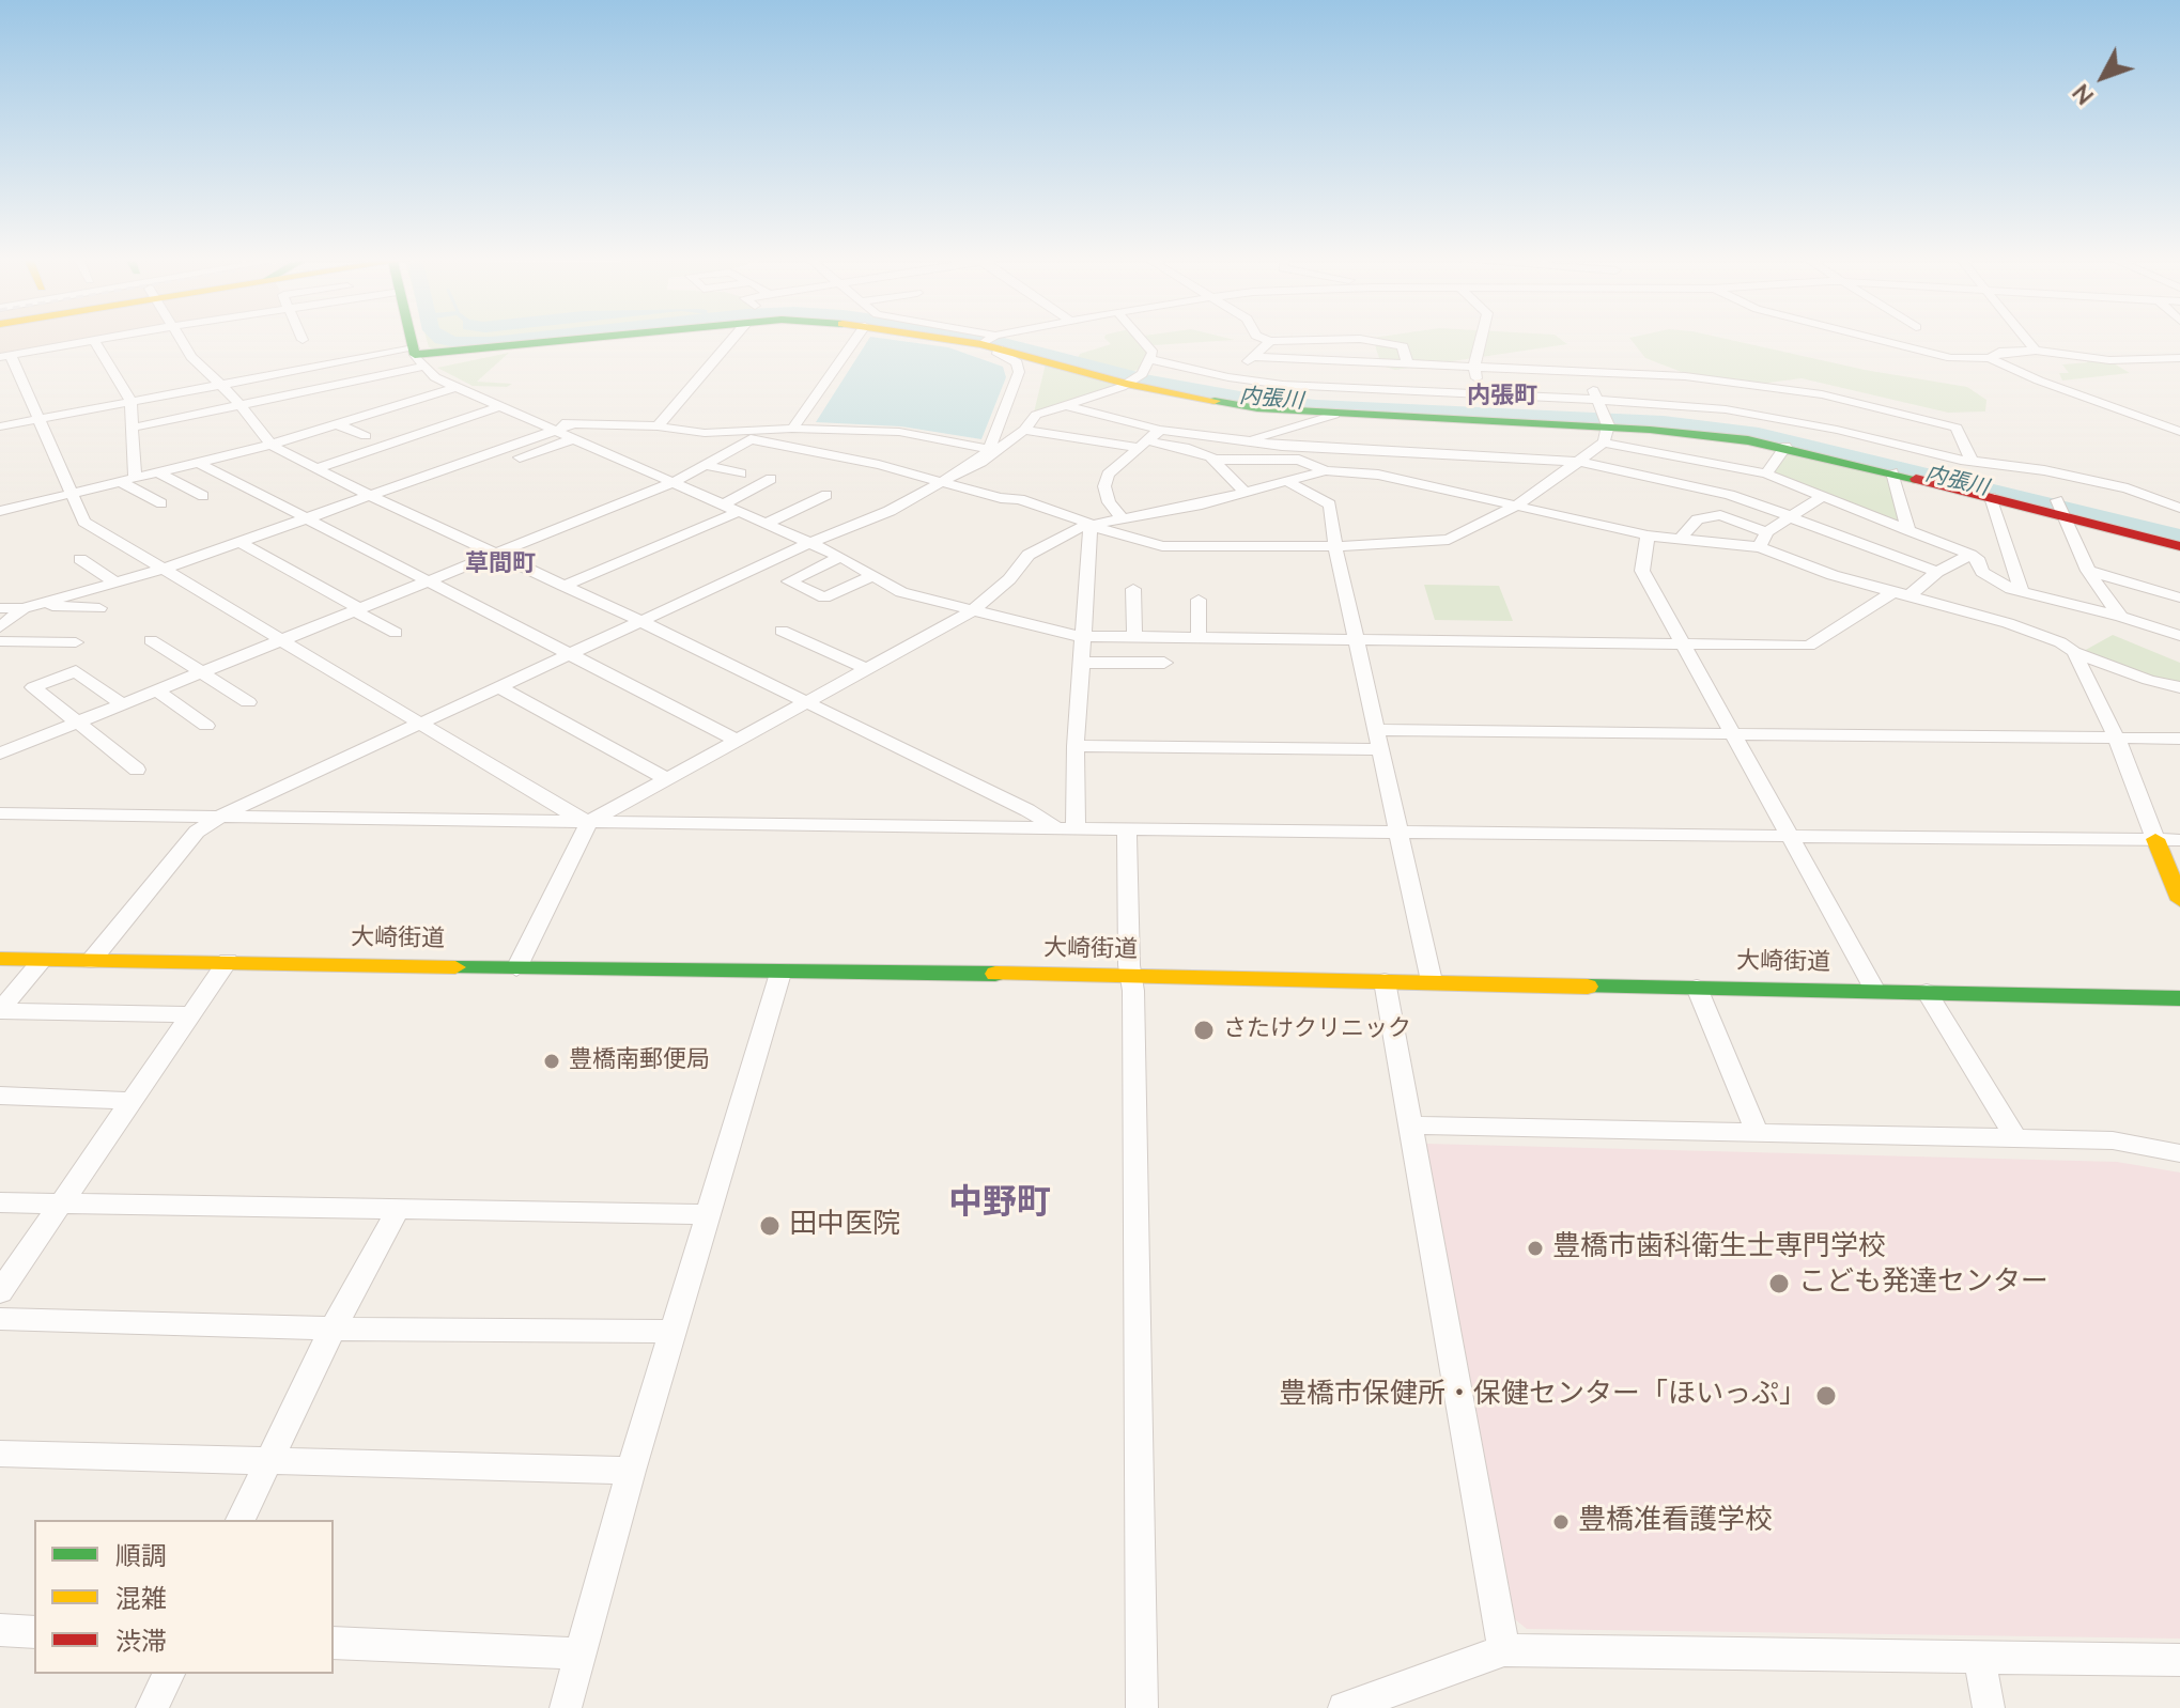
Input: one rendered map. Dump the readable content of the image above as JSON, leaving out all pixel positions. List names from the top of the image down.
{
  "streets": {
    "main road": ["大崎街道"]
  },
  "districts": ["内張町", "草間町", "中野町"],
  "water": ["内張川"],
  "places": [
    "さたけクリニック",
    "豊橋南郵便局",
    "田中医院",
    "豊橋市歯科衛生士専門学校",
    "こども発達センター",
    "豊橋市保健所・保健センター「ほいっぷ」",
    "豊橋准看護学校"
  ],
  "legend": ["順調", "混雑", "渋滞"],
  "north": "bottom left"
}
